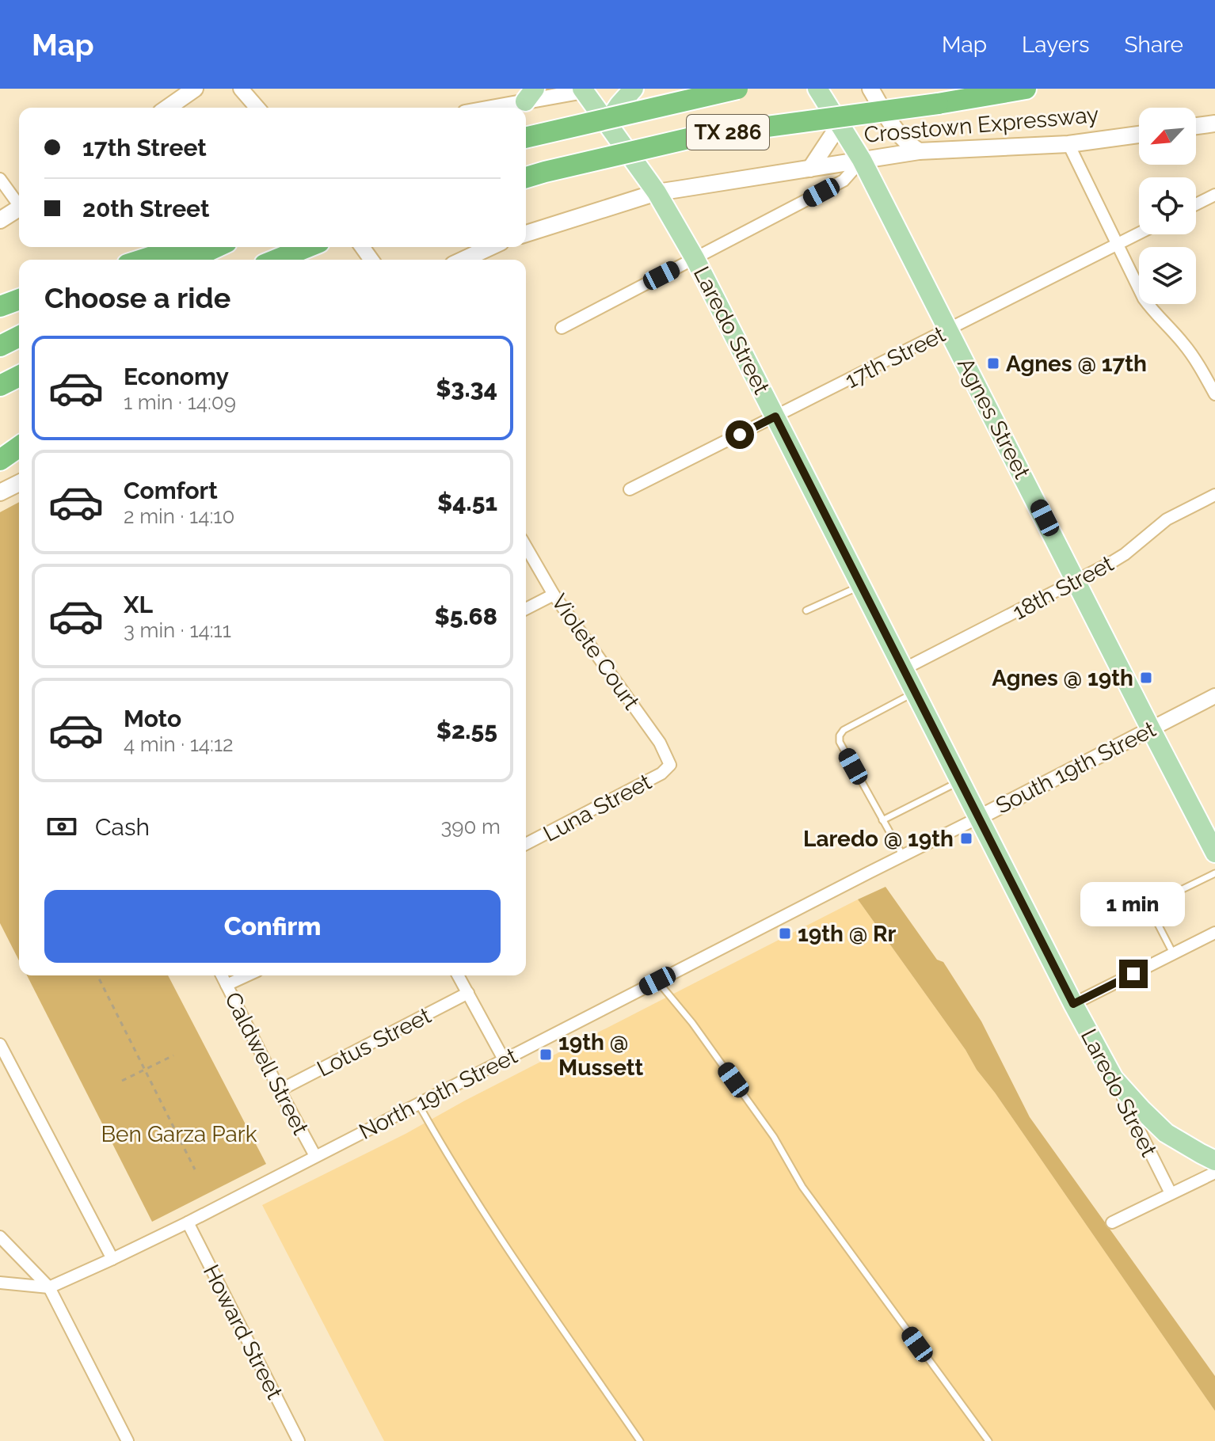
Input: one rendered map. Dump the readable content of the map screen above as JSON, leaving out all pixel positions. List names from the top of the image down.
{
  "streets": {
    "highway": ["Crosstown Expressway", "TX 286"],
    "main road": ["Laredo Street", "Agnes Street"],
    "street": [
      "17th Street",
      "18th Street",
      "Violete Court",
      "South 19th Street",
      "Luna Street",
      "Lotus Street",
      "Caldwell Street",
      "North 19th Street",
      "Howard Street"
    ]
  },
  "crossings": [
    ["Crosstown Expressway", "Laredo Street"],
    ["Crosstown Expressway", "Agnes Street"],
    ["Laredo Street", "17th Street"],
    ["Laredo Street", "18th Street"],
    ["Laredo Street", "South 19th Street"],
    ["17th Street", "Agnes Street"],
    ["Agnes Street", "18th Street"],
    ["Agnes Street", "South 19th Street"],
    ["Violete Court", "Luna Street"],
    ["South 19th Street", "North 19th Street"],
    ["Lotus Street", "Caldwell Street"],
    ["Caldwell Street", "North 19th Street"],
    ["North 19th Street", "Howard Street"]
  ],
  "parks": ["Ben Garza Park"],
  "places": {
    "transit": [
      "Agnes @ 17th",
      "Agnes @ 19th",
      "Laredo @ 19th",
      "19th @ Rr",
      "19th @ Mussett"
    ]
  },
  "north": "bottom left",
  "page": {
    "header": "Map",
    "nav": ["Map", "Layers", "Share"],
    "banner": ["17th Street", "20th Street"],
    "heading": "Choose a ride",
    "list": [
      {
        "name": "Economy",
        "note": "1 min · 14:09",
        "value": "$3.34"
      },
      {
        "name": "Comfort",
        "note": "2 min · 14:10",
        "value": "$4.51"
      },
      {
        "name": "XL",
        "note": "3 min · 14:11",
        "value": "$5.68"
      },
      {
        "name": "Moto",
        "note": "4 min · 14:12",
        "value": "$2.55"
      }
    ],
    "pay": ["Cash", "390 m"],
    "buttons": "Confirm",
    "bubble": "1 min"
  }
}
